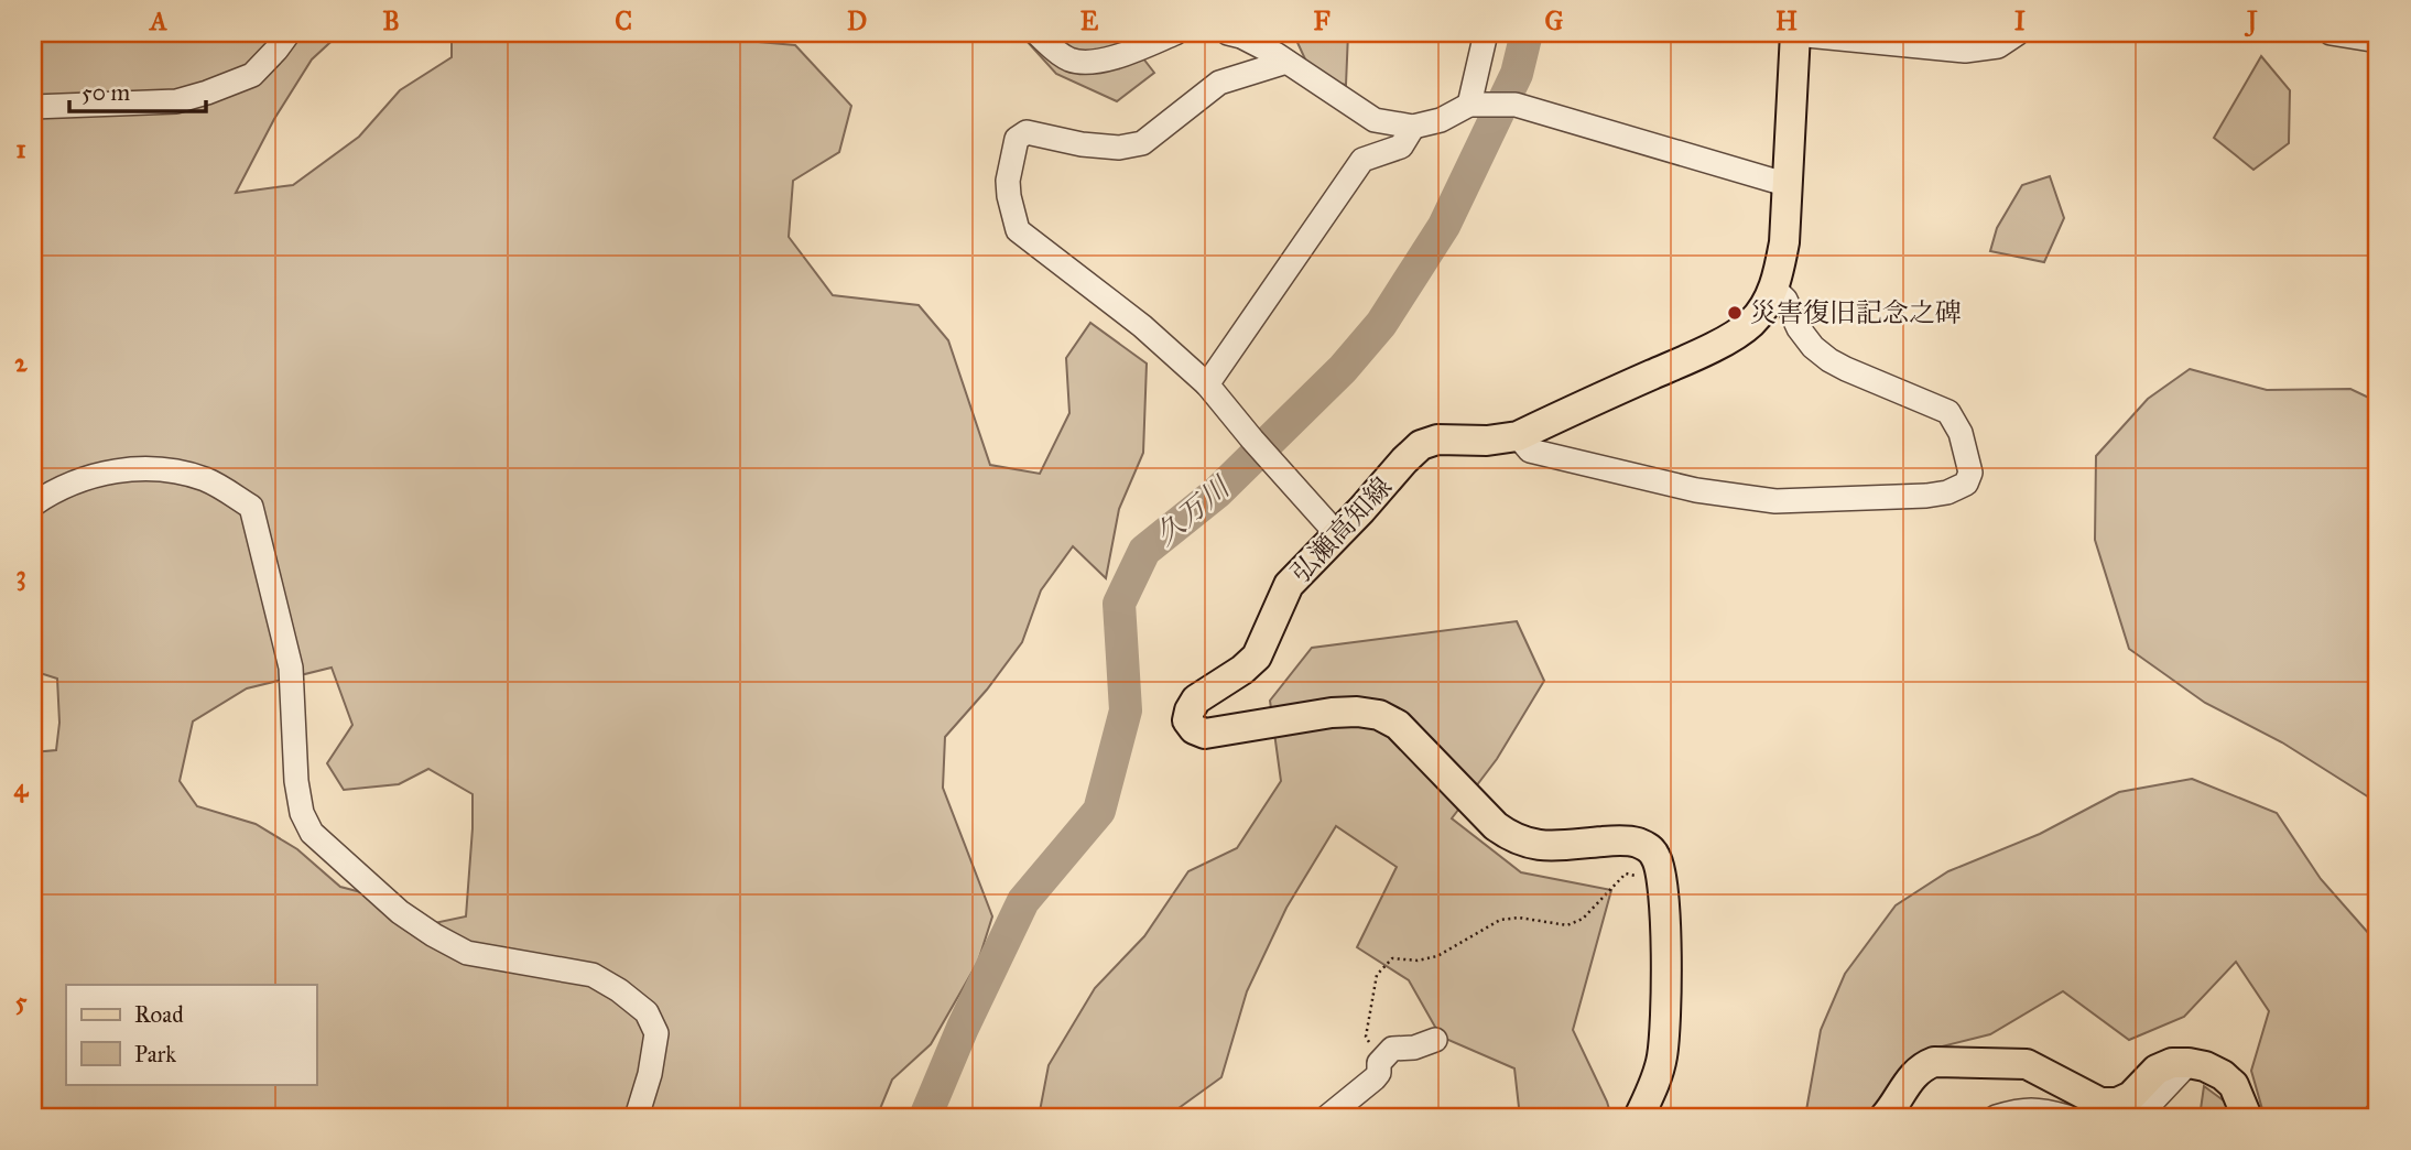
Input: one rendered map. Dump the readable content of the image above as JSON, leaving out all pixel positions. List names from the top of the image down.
{
  "streets": {
    "main road": ["弘瀬高知線"]
  },
  "water": ["久万川"],
  "places": ["災害復旧記念之碑"],
  "legend": ["Road", "Park"],
  "scale_bar": "50 m",
  "grid": {
    "columns": [
      "A",
      "B",
      "C",
      "D",
      "E",
      "F",
      "G",
      "H",
      "I",
      "J"
    ],
    "rows": [
      "1",
      "2",
      "3",
      "4",
      "5"
    ]
  }
}
